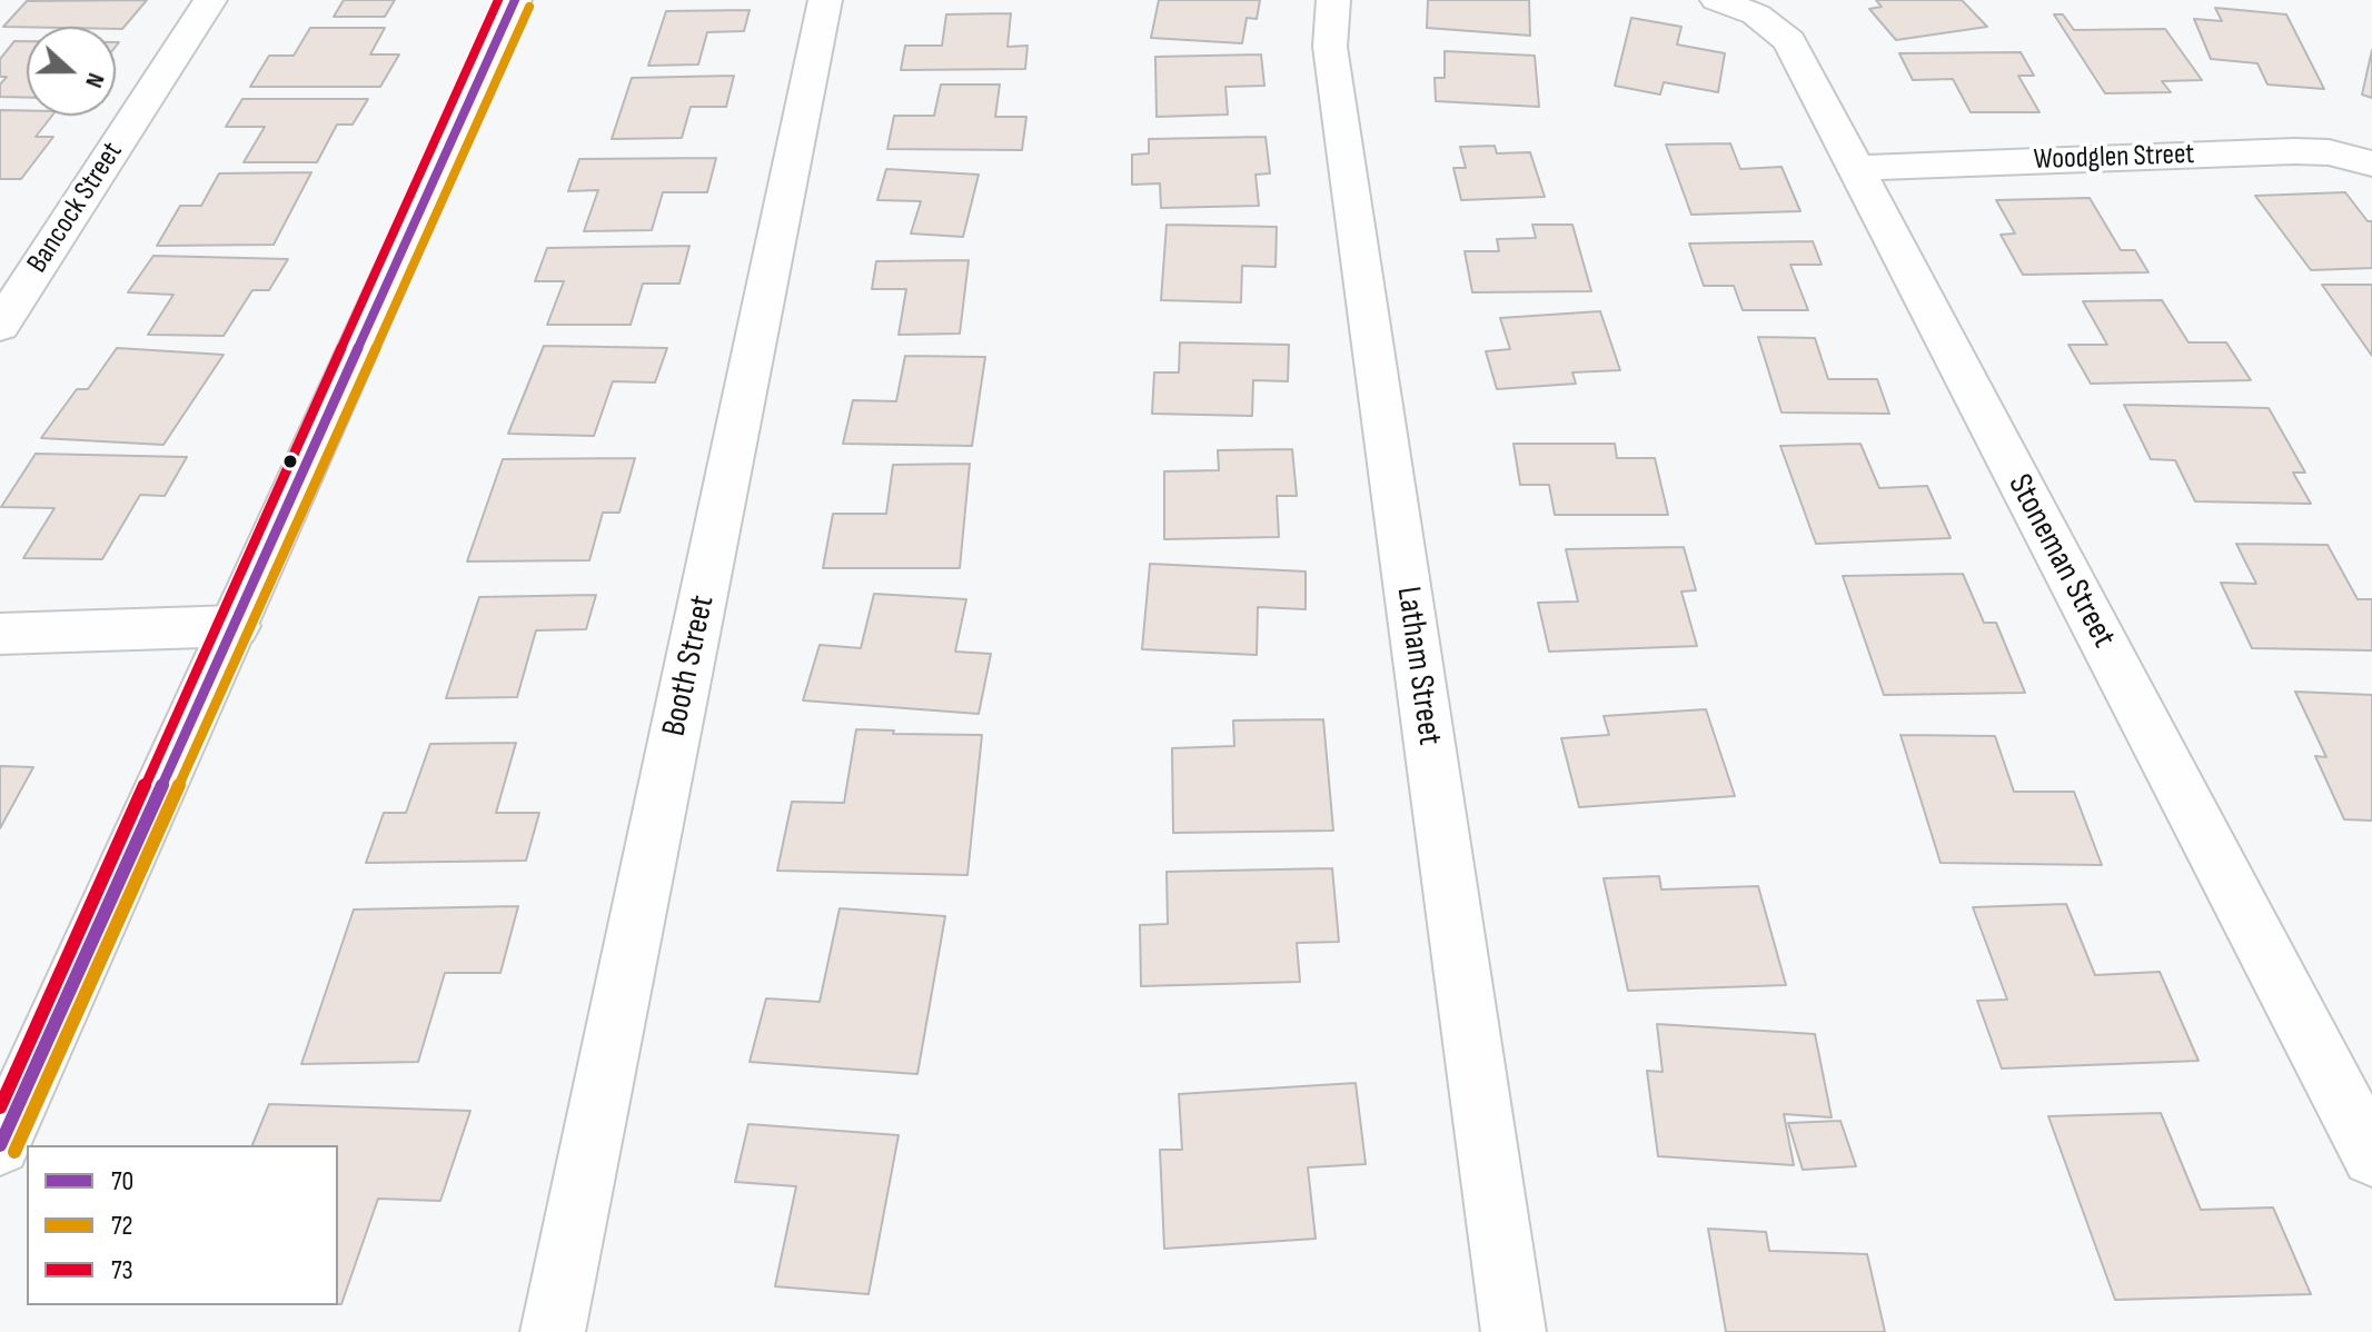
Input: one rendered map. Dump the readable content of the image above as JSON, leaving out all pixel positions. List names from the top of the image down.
{
  "streets": {
    "street": [
      "Woodglen Street",
      "Bancock Street",
      "Stoneman Street",
      "Booth Street",
      "Latham Street"
    ]
  },
  "crossings": [
    ["Woodglen Street", "Stoneman Street"]
  ],
  "lines": ["transit line 70", "transit line 73", "transit line 72"],
  "legend": ["70", "72", "73"],
  "north": "right"
}
